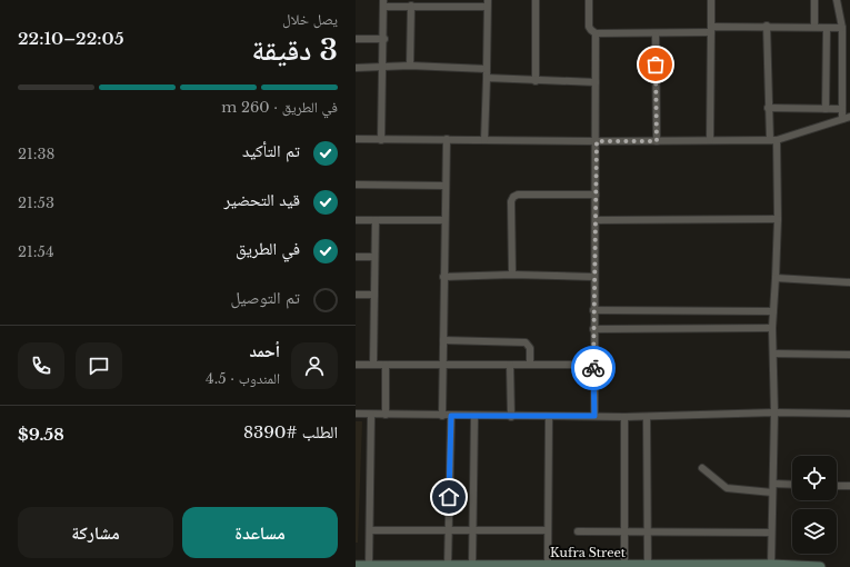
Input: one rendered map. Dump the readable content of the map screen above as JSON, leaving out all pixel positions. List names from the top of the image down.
{
  "streets": {
    "street": ["Kufra Street"]
  },
  "page": {
    "heading": ["3 دقيقة", "يصل خلال", "22:05–22:10"],
    "panel": [
      "أحمد",
      "المندوب · 4.5",
      "الطلب #8390",
      "$9.58"
    ],
    "bar": "في الطريق · 260 m",
    "list": [
      ["تم التأكيد", "21:38"],
      ["قيد التحضير", "21:53"],
      ["في الطريق", "21:54"],
      "تم التوصيل"
    ],
    "buttons": ["مساعدة", "مشاركة"]
  }
}
